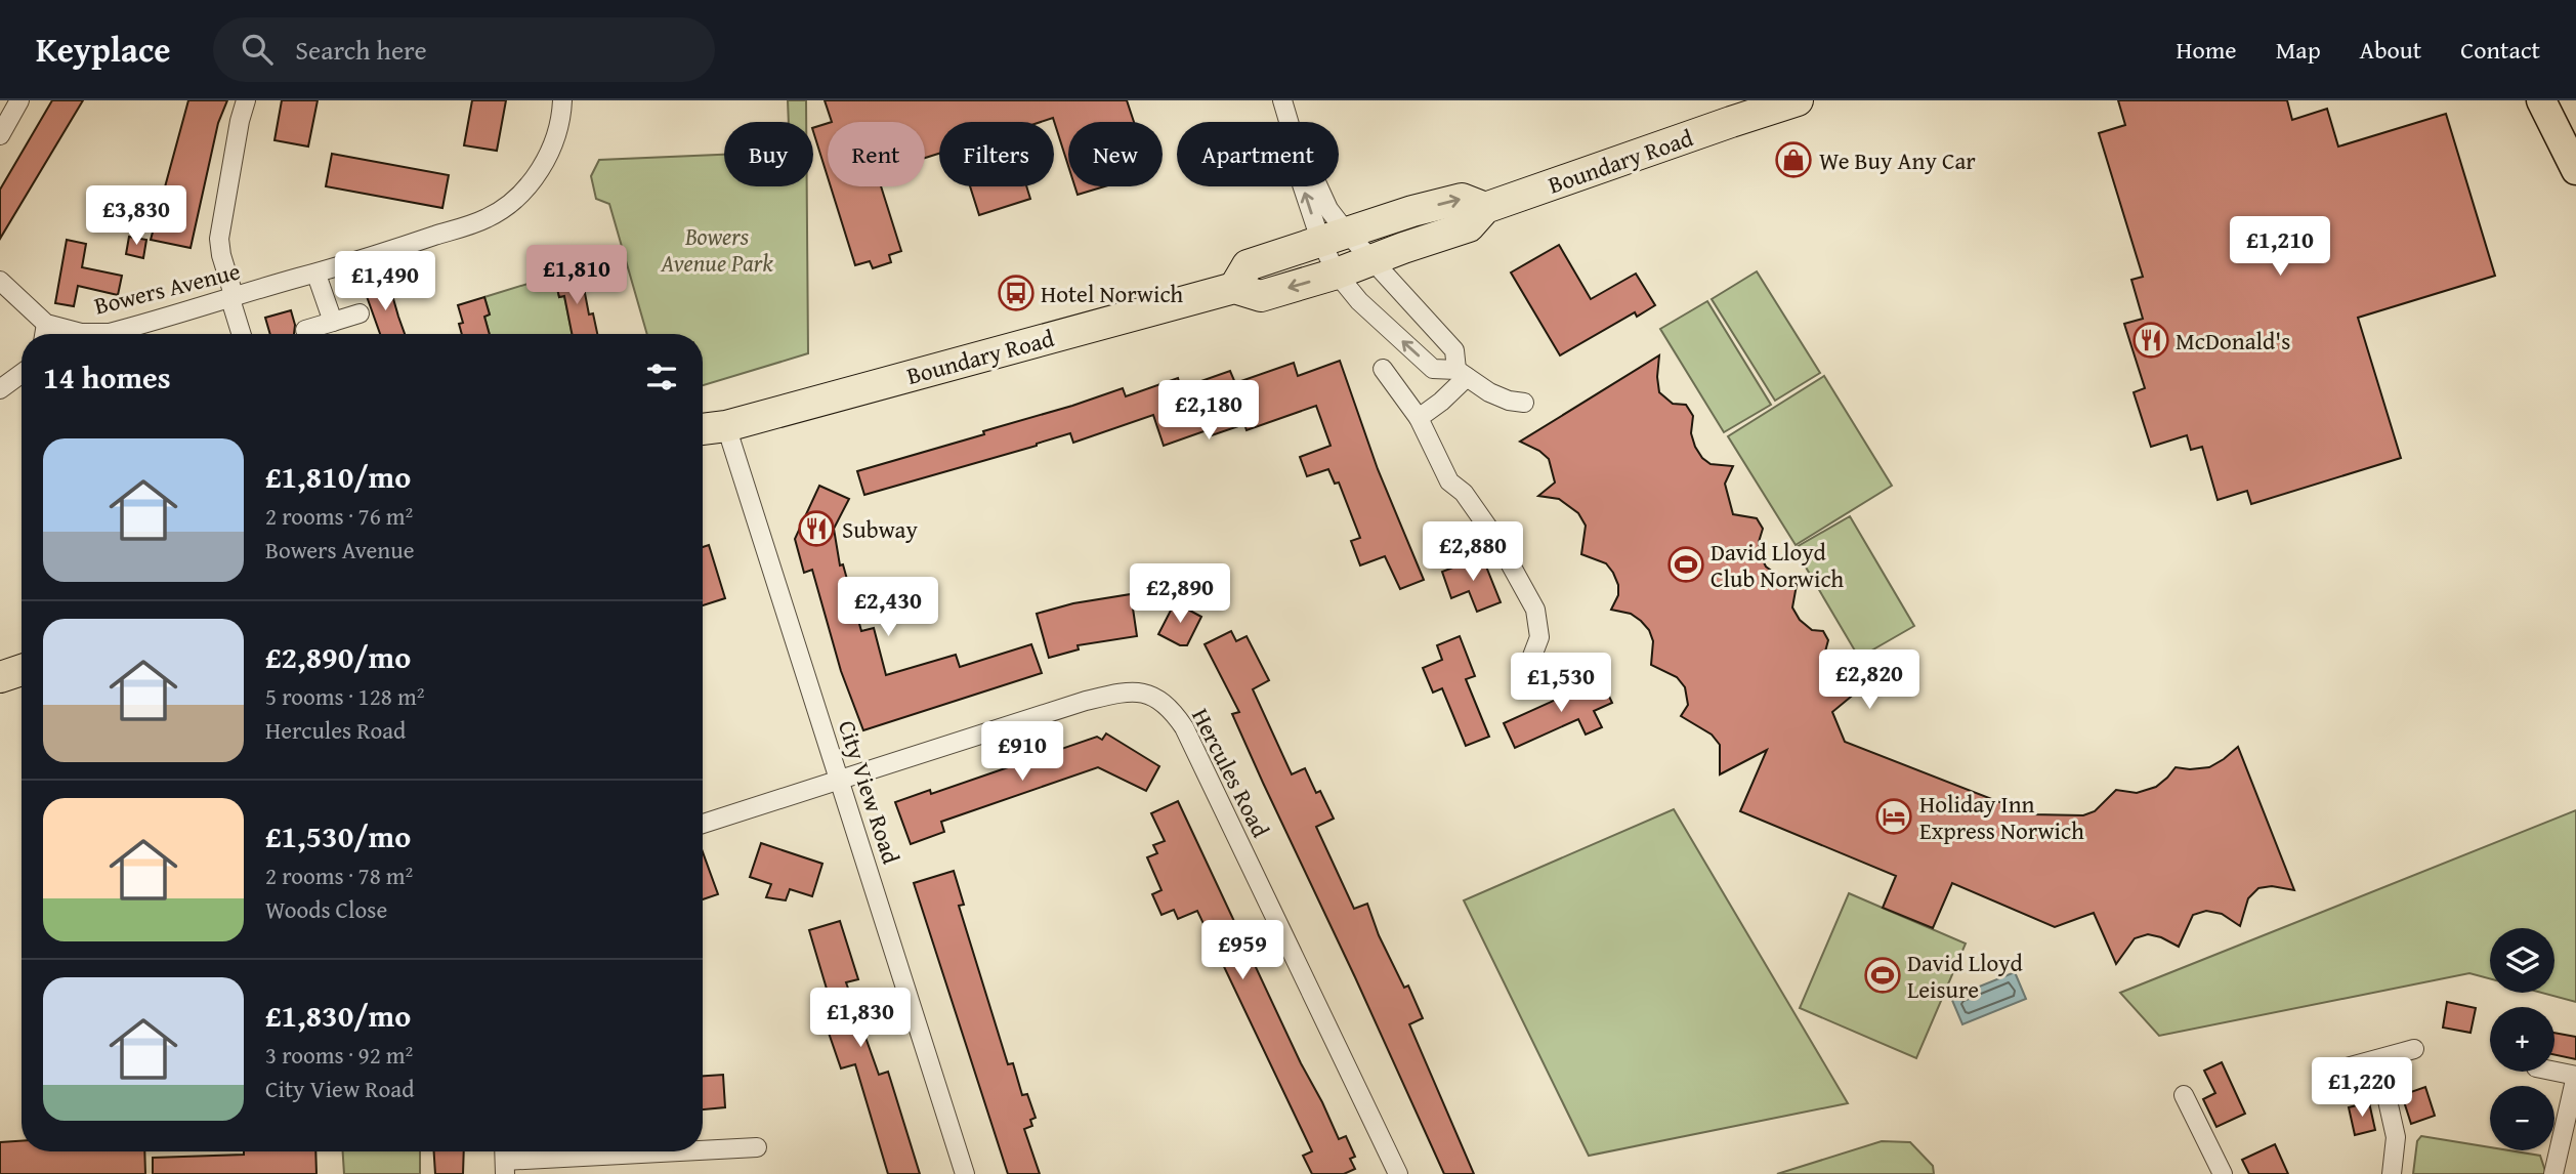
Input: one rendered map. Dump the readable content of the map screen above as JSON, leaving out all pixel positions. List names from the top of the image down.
{
  "streets": {
    "highway": ["Boundary Road"],
    "street": ["Bowers Avenue", "Hercules Road", "City View Road"]
  },
  "crossings": [
    ["Boundary Road", "City View Road"],
    ["Hercules Road", "City View Road"]
  ],
  "parks": ["Bowers Avenue Park"],
  "places": {
    "shop": ["We Buy Any Car"],
    "bus stop": ["Hotel Norwich"],
    "restaurant": ["McDonald's", "Subway"],
    "sports": ["David Lloyd Club Norwich", "David Lloyd Leisure"],
    "hotel": ["Holiday Inn Express Norwich"]
  },
  "page": {
    "header": "Keyplace",
    "search": "Search here",
    "nav": [
      "Home",
      "Map",
      "About",
      "Contact"
    ],
    "chip": [
      "Buy",
      "Rent",
      "Filters",
      "New",
      "Apartment"
    ],
    "price": [
      "£3,830",
      "£1,210",
      "£1,810",
      "£1,490",
      "£2,180",
      "£2,880",
      "£2,890",
      "£2,430",
      "£2,820",
      "£1,530",
      "£910",
      "£959",
      "£1,830",
      "£1,220"
    ],
    "heading": "14 homes",
    "list": [
      {
        "name": "£1,810/mo",
        "note": "2 rooms · 76 m² · Bowers Avenue"
      },
      {
        "name": "£2,890/mo",
        "note": "5 rooms · 128 m² · Hercules Road"
      },
      {
        "name": "£1,530/mo",
        "note": "2 rooms · 78 m² · Woods Close"
      },
      {
        "name": "£1,830/mo",
        "note": "3 rooms · 92 m² · City View Road"
      }
    ],
    "map_buttons": ["+", "−"]
  }
}
